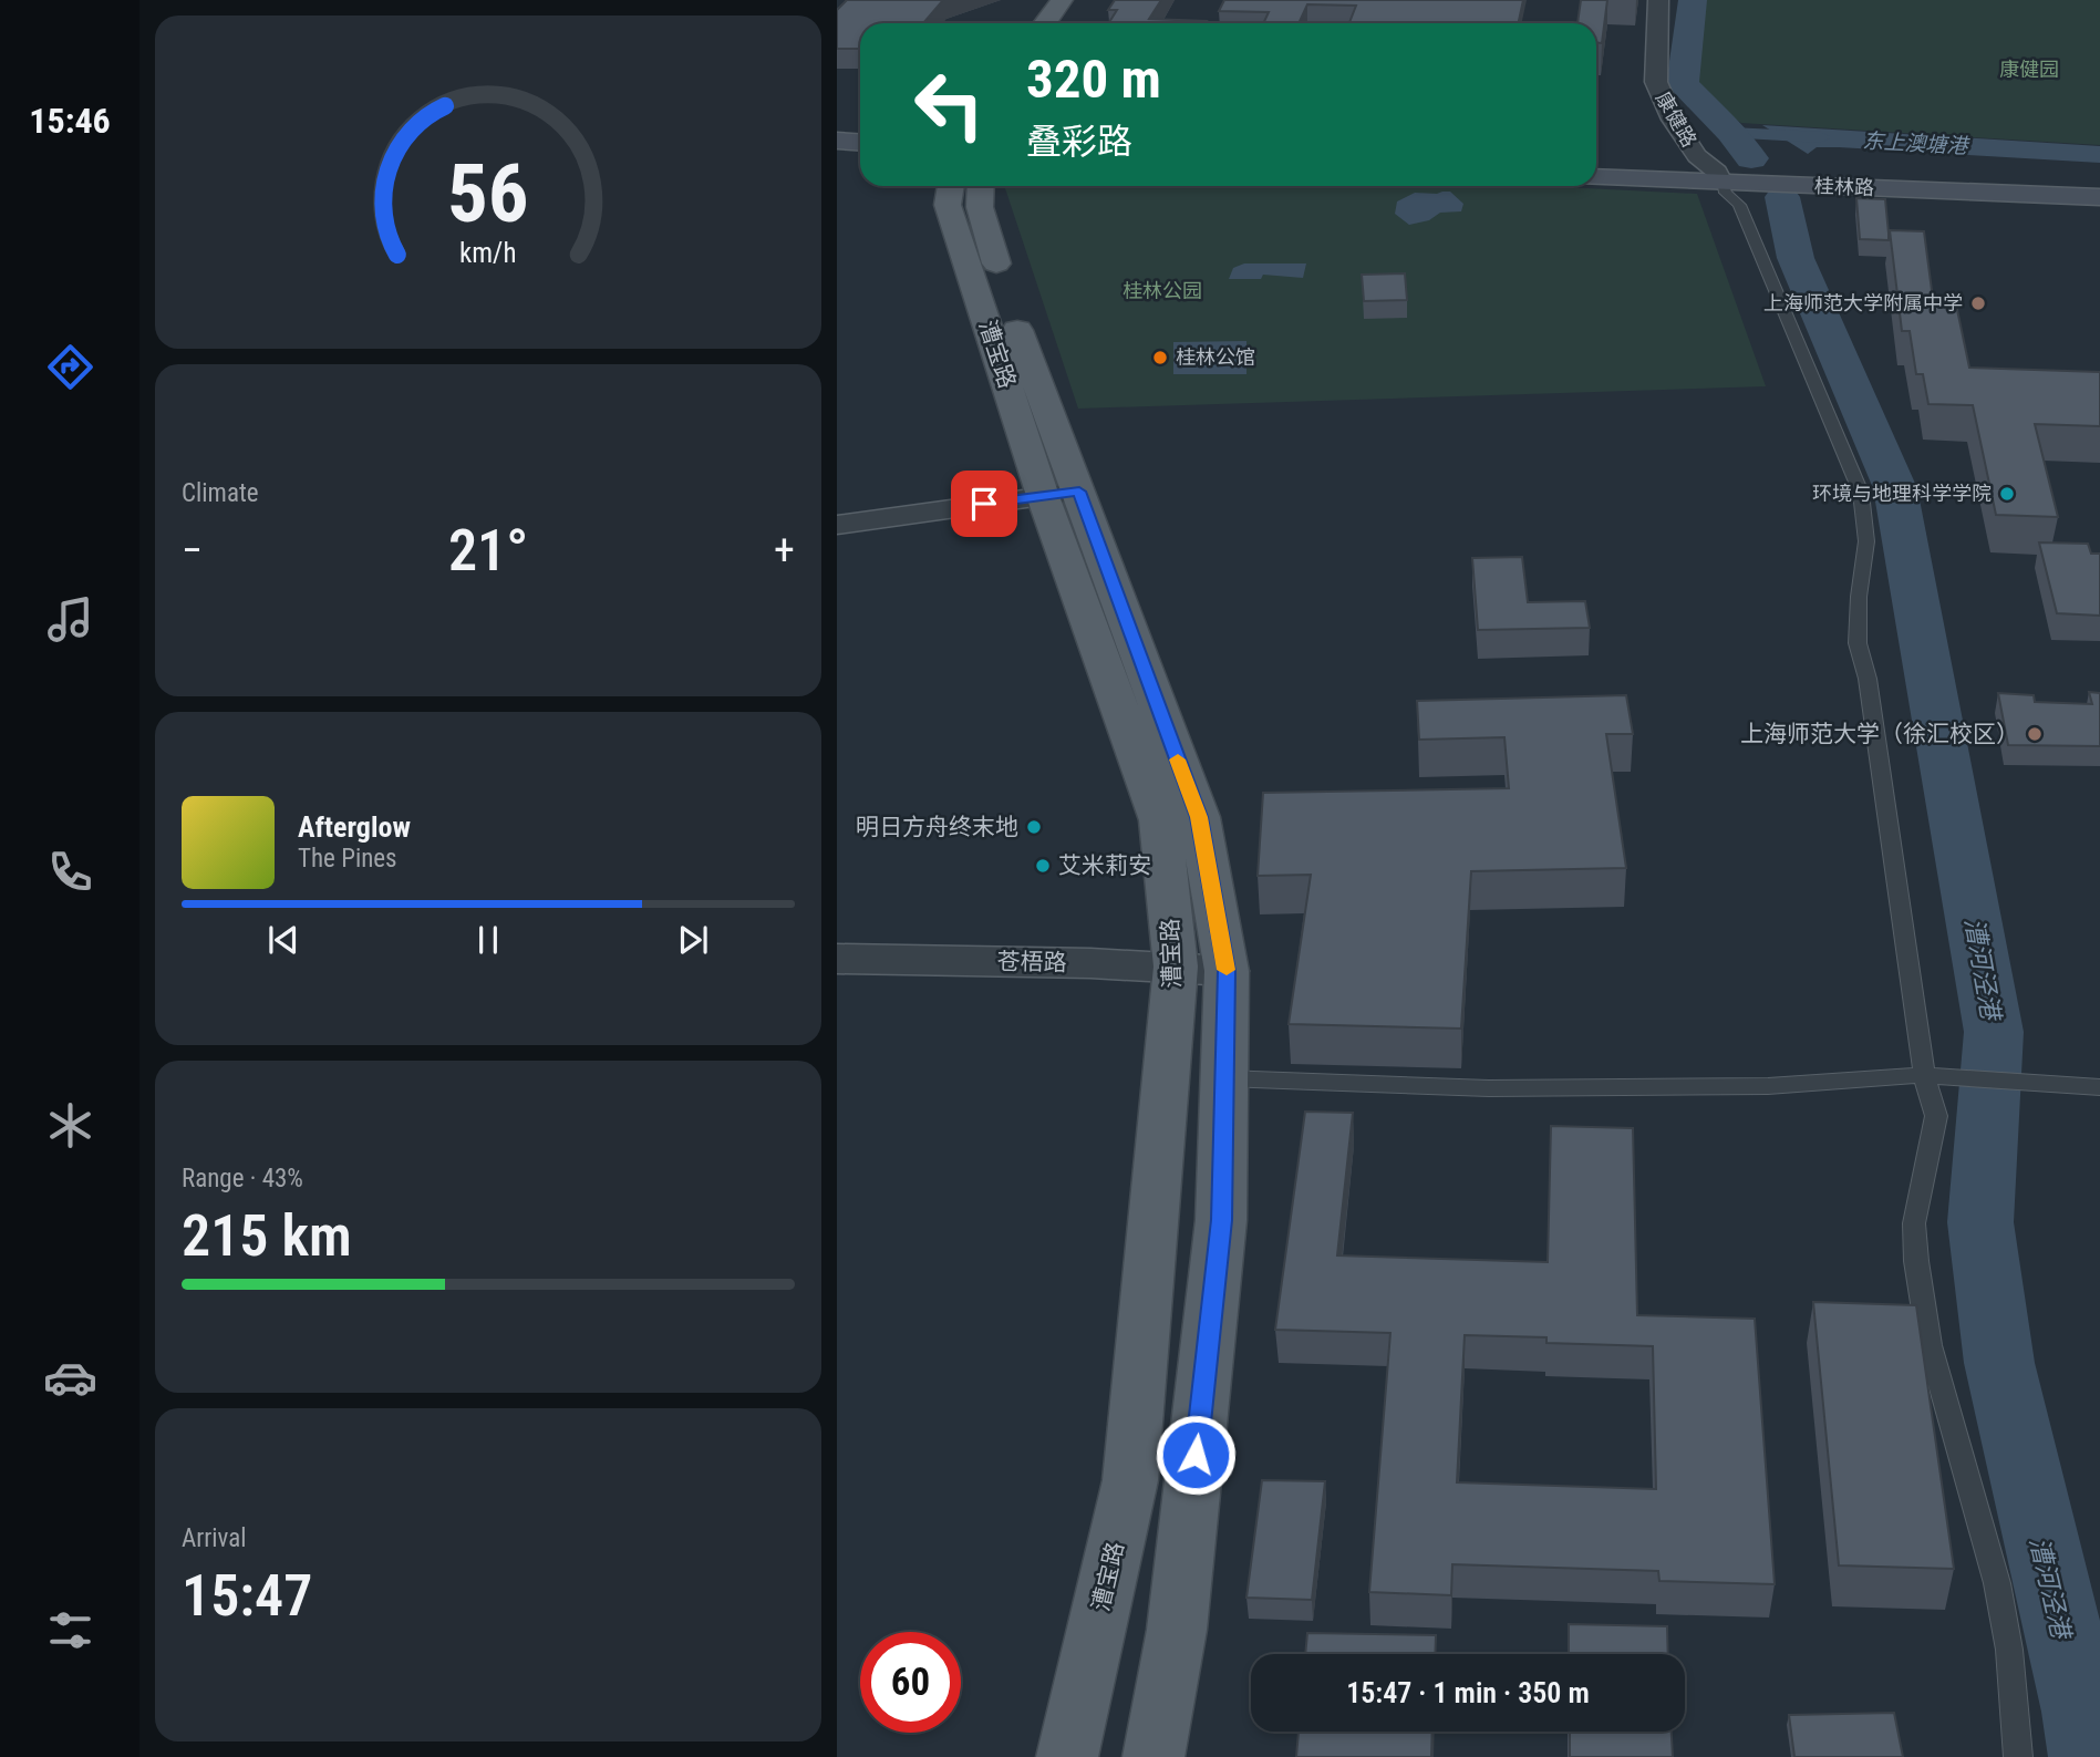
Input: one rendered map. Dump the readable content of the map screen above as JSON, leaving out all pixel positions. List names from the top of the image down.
{
  "streets": {
    "main road": ["桂林路", "漕宝路"],
    "street": ["康健路", "苍梧路"]
  },
  "crossings": [
    ["康健路", "桂林路"],
    ["漕宝路", "苍梧路"]
  ],
  "water": ["东上澳塘港", "漕河泾港"],
  "parks": ["康健园", "桂林公园"],
  "places": [
    "上海师范大学附属中学",
    "桂林公馆",
    "环境与地理科学学院",
    "上海师范大学（徐汇校区）",
    "明日方舟终末地",
    "艾米莉安"
  ],
  "page": {
    "tabs": "15:46",
    "turn": ["320 m", "叠彩路"],
    "tile": [
      "Climate",
      ["Range · 43%", "215 km"],
      ["Arrival", "15:47"]
    ],
    "heat": ["−", "21°", "+"],
    "song": ["Afterglow", "The Pines"],
    "limit": "60",
    "trip": "15:47 · 1 min · 350 m",
    "gauge": ["56", "km/h"]
  }
}
